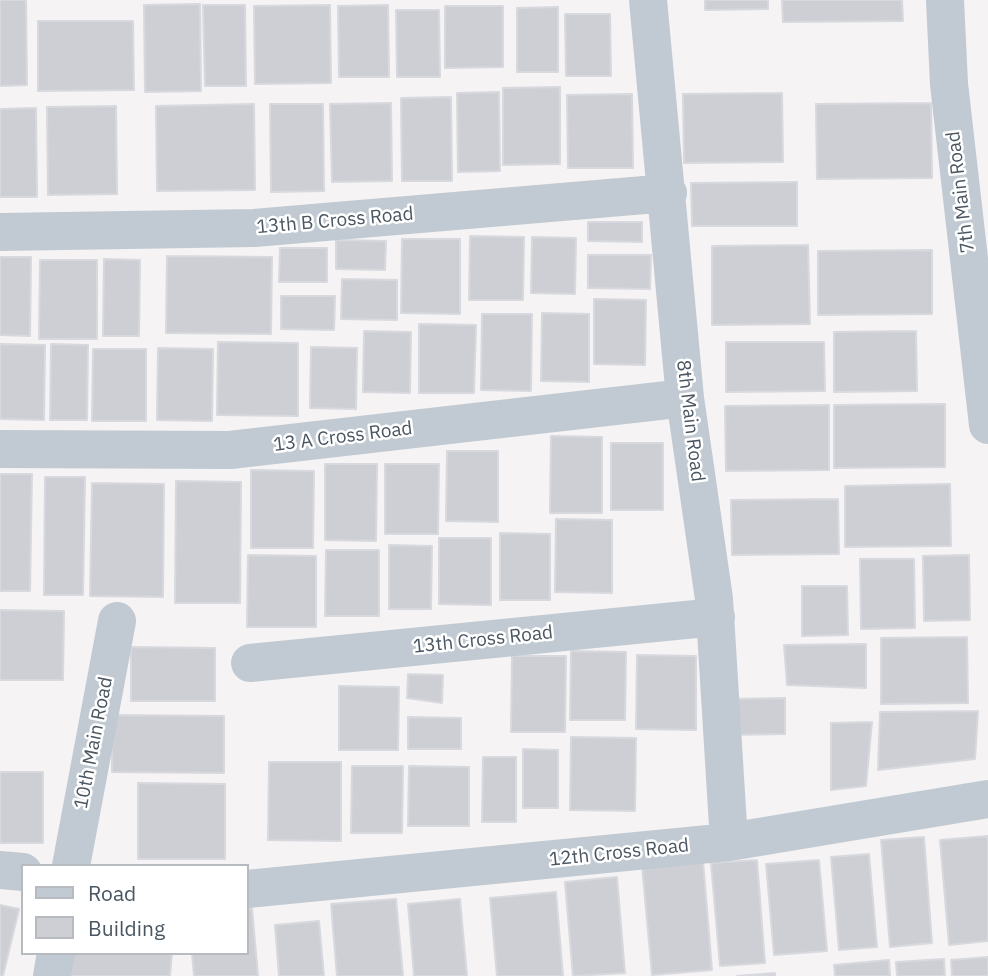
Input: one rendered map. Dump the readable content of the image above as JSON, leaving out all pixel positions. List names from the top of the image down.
{
  "streets": {
    "street": [
      "7th Main Road",
      "13th B Cross Road",
      "8th Main Road",
      "13 A Cross Road",
      "13th Cross Road",
      "10th Main Road",
      "12th Cross Road"
    ]
  },
  "crossings": [
    ["13th B Cross Road", "8th Main Road"],
    ["8th Main Road", "13 A Cross Road"],
    ["8th Main Road", "13th Cross Road"],
    ["8th Main Road", "12th Cross Road"]
  ],
  "legend": ["Road", "Building"]
}
